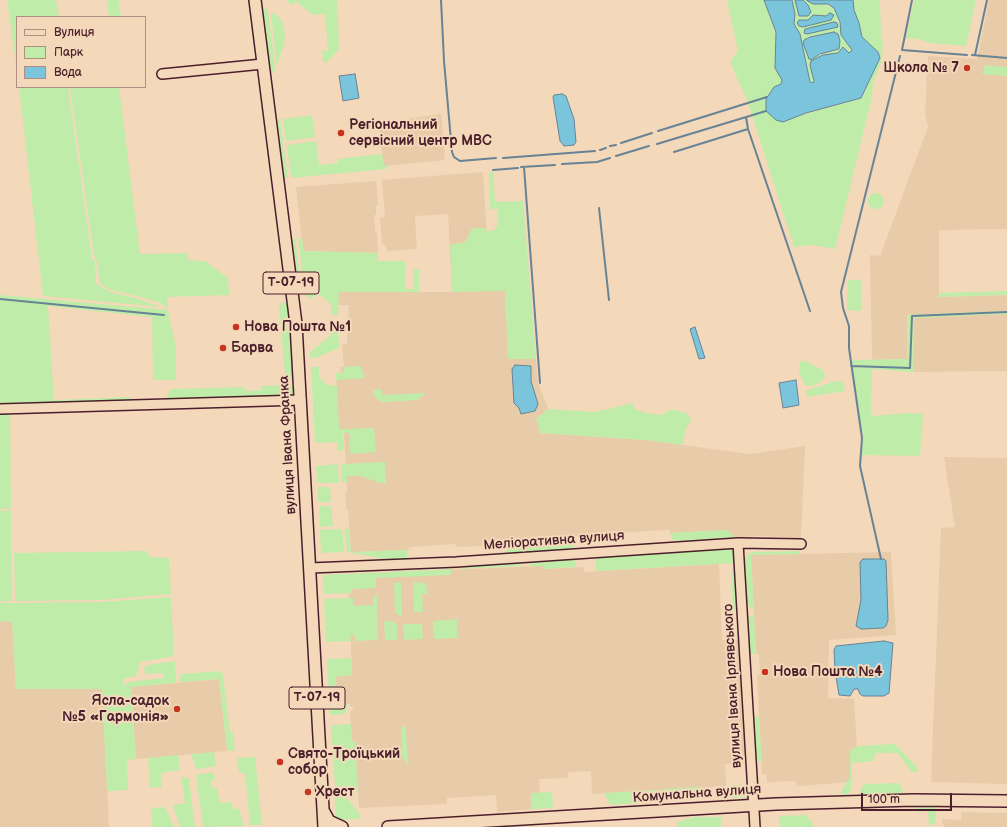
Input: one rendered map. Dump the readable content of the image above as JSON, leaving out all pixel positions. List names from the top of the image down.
{
  "streets": {
    "main road": ["Т-07-19", "вулиця Івана Франка", "Комунальна вулиця"],
    "street": ["Меліоративна вулиця", "вулиця Івана Ірлявського"]
  },
  "crossings": [
    ["вулиця Івана Франка", "Меліоративна вулиця"],
    ["Меліоративна вулиця", "вулиця Івана Ірлявського"],
    ["вулиця Івана Ірлявського", "Комунальна вулиця"]
  ],
  "places": [
    "Школа № 7",
    "Регіональний сервісний центр МВС",
    "Нова Пошта №1",
    "Барва",
    "Нова Пошта №4",
    "Ясла-садок №5 «Гармонія»",
    "Свято-Троїцький собор",
    "Хрест"
  ],
  "legend": ["Вулиця", "Парк", "Вода"],
  "scale_bar": "100 m"
}
